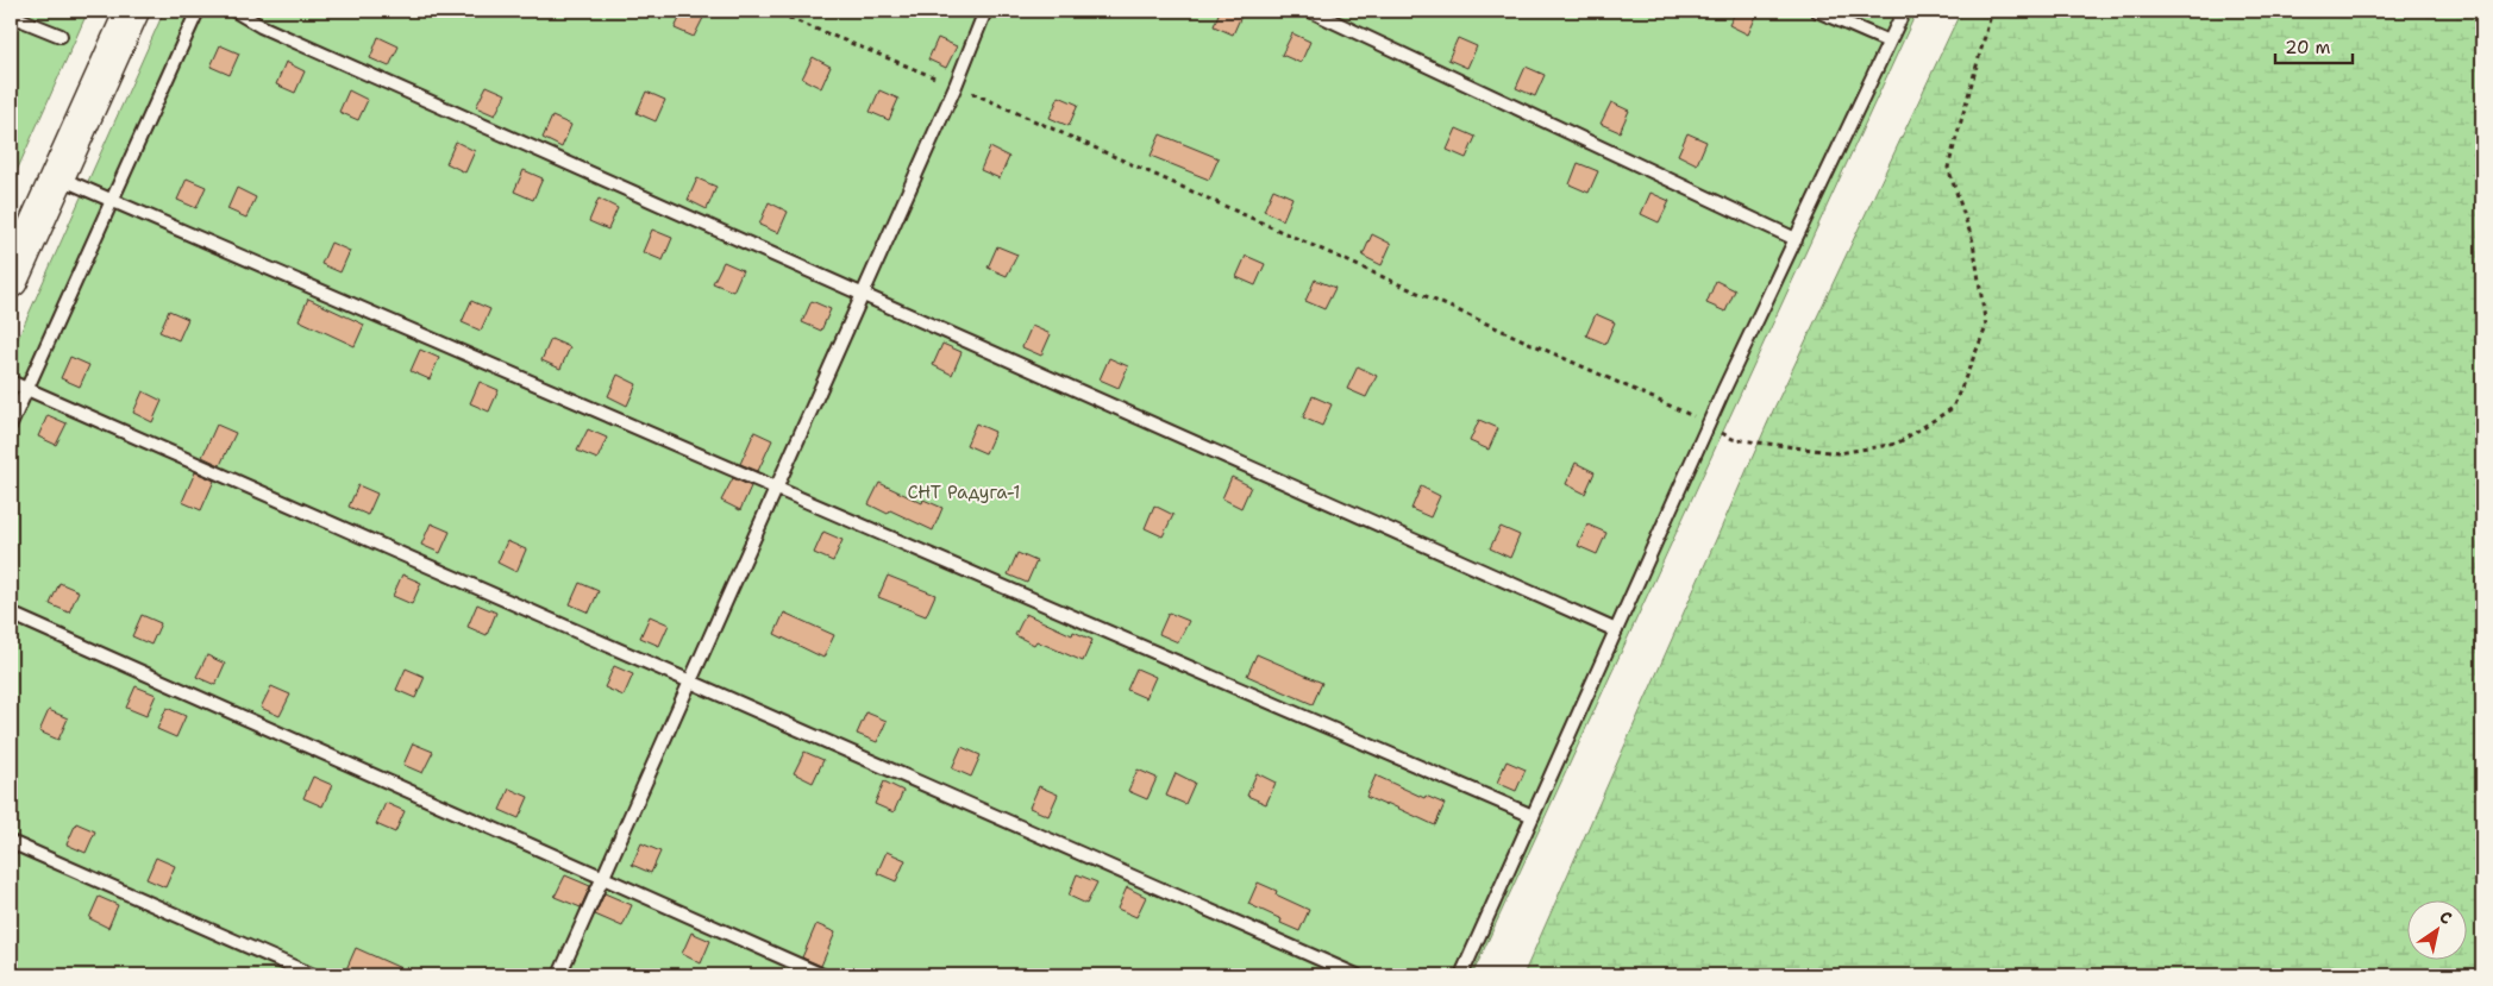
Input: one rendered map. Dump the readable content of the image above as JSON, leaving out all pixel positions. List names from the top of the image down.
{
  "parks": ["СНТ Радуга-1"],
  "scale_bar": "20 m",
  "north": "top right"
}
